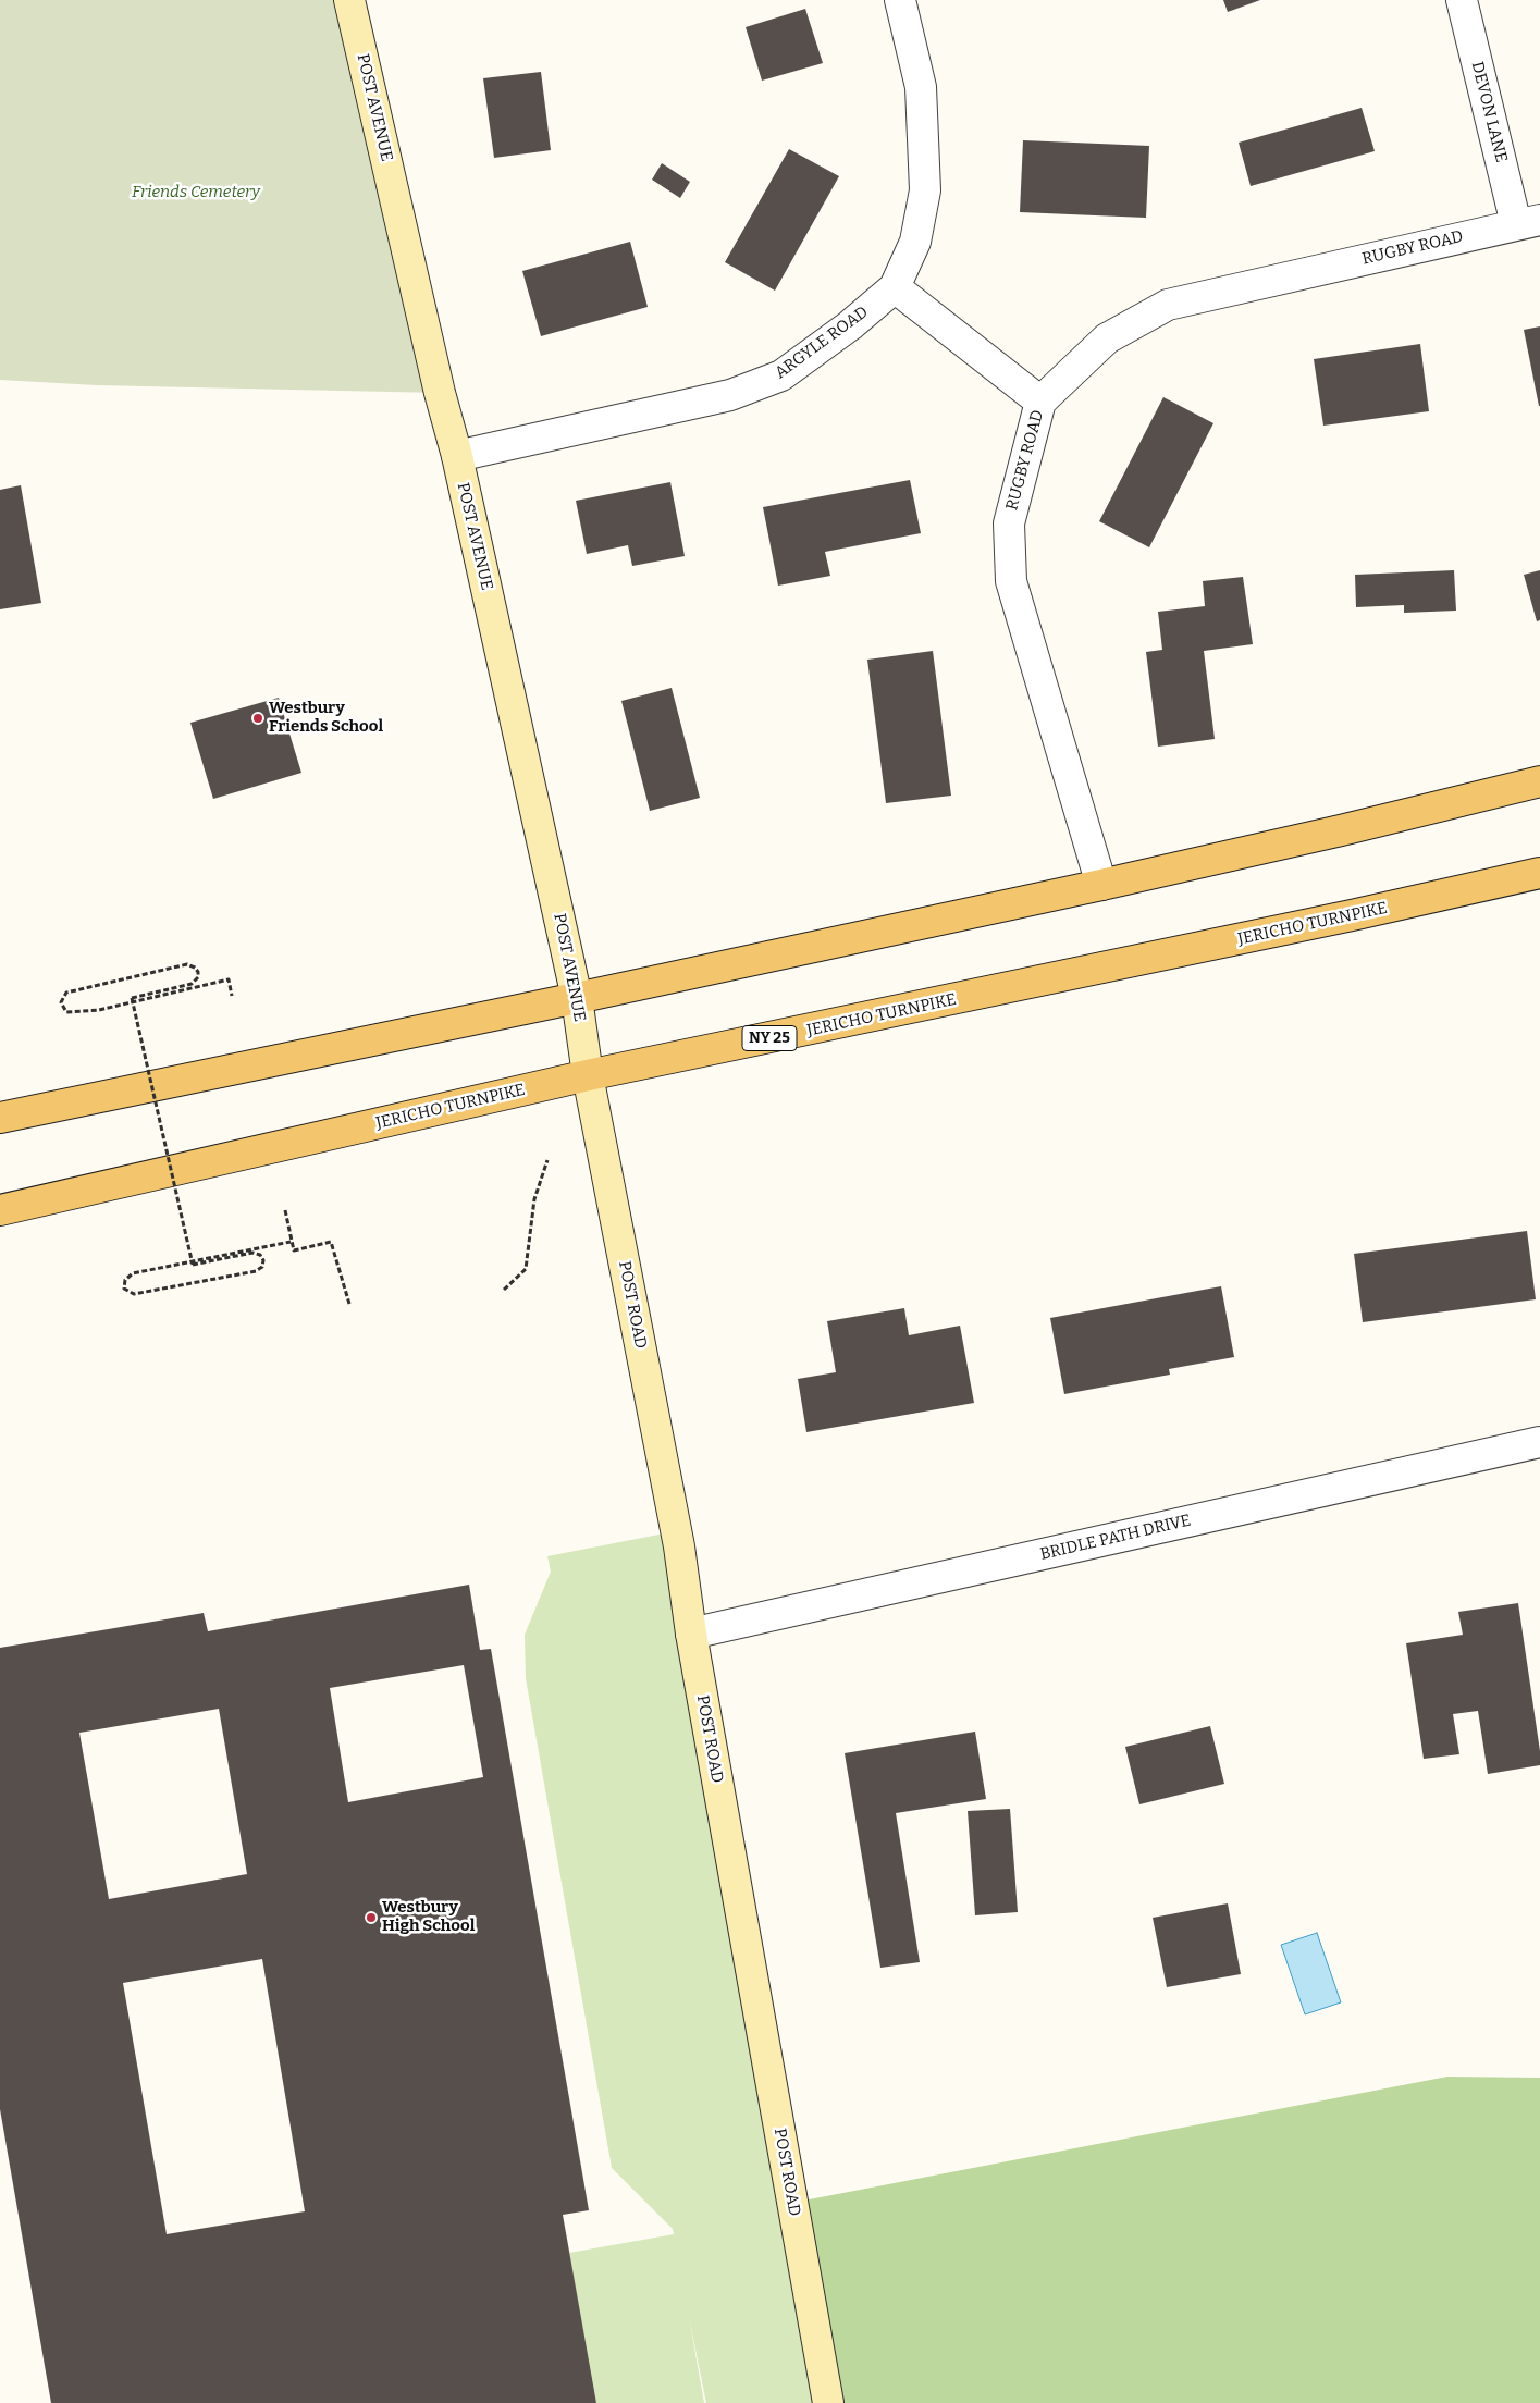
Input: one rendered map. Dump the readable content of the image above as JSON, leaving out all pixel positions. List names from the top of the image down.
{
  "streets": {
    "main road": [
      "POST AVENUE",
      "JERICHO TURNPIKE",
      "NY 25",
      "POST ROAD"
    ],
    "street": [
      "DEVON LANE",
      "RUGBY ROAD",
      "ARGYLE ROAD",
      "BRIDLE PATH DRIVE"
    ]
  },
  "crossings": [
    ["POST AVENUE", "ARGYLE ROAD"],
    ["POST AVENUE", "JERICHO TURNPIKE"],
    ["POST AVENUE", "POST ROAD"],
    ["DEVON LANE", "RUGBY ROAD"],
    ["JERICHO TURNPIKE", "POST ROAD"],
    ["POST ROAD", "BRIDLE PATH DRIVE"]
  ],
  "parks": ["Friends Cemetery"],
  "places": ["Westbury Friends School", "Westbury High School"]
}
